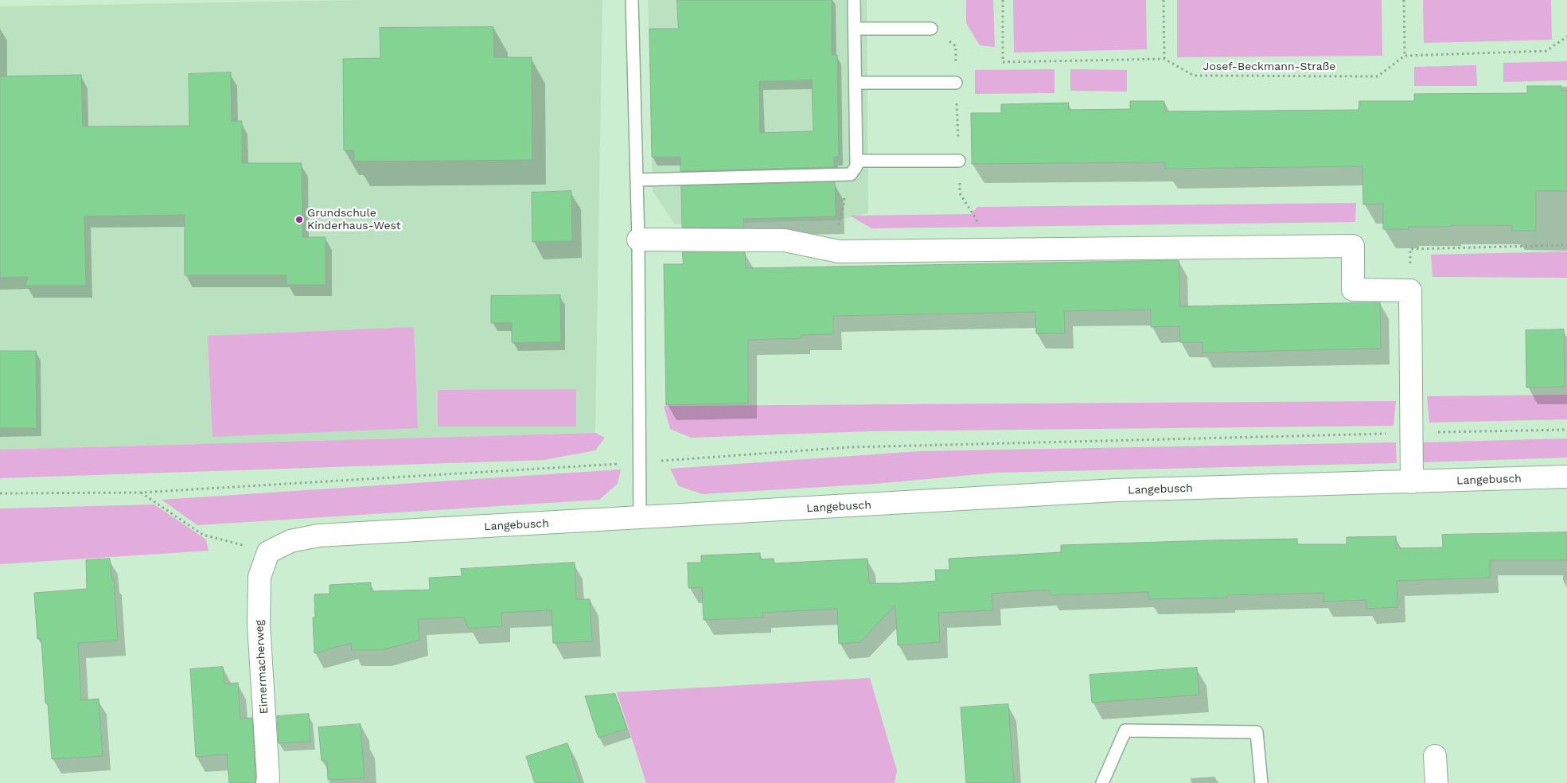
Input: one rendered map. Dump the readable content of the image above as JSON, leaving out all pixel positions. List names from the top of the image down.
{
  "streets": {
    "street": ["Langebusch", "Eimermacherweg"],
    "path": ["Josef-Beckmann-Straße"]
  },
  "crossings": [
    ["Langebusch", "Eimermacherweg"]
  ],
  "places": ["Grundschule Kinderhaus-West"]
}
